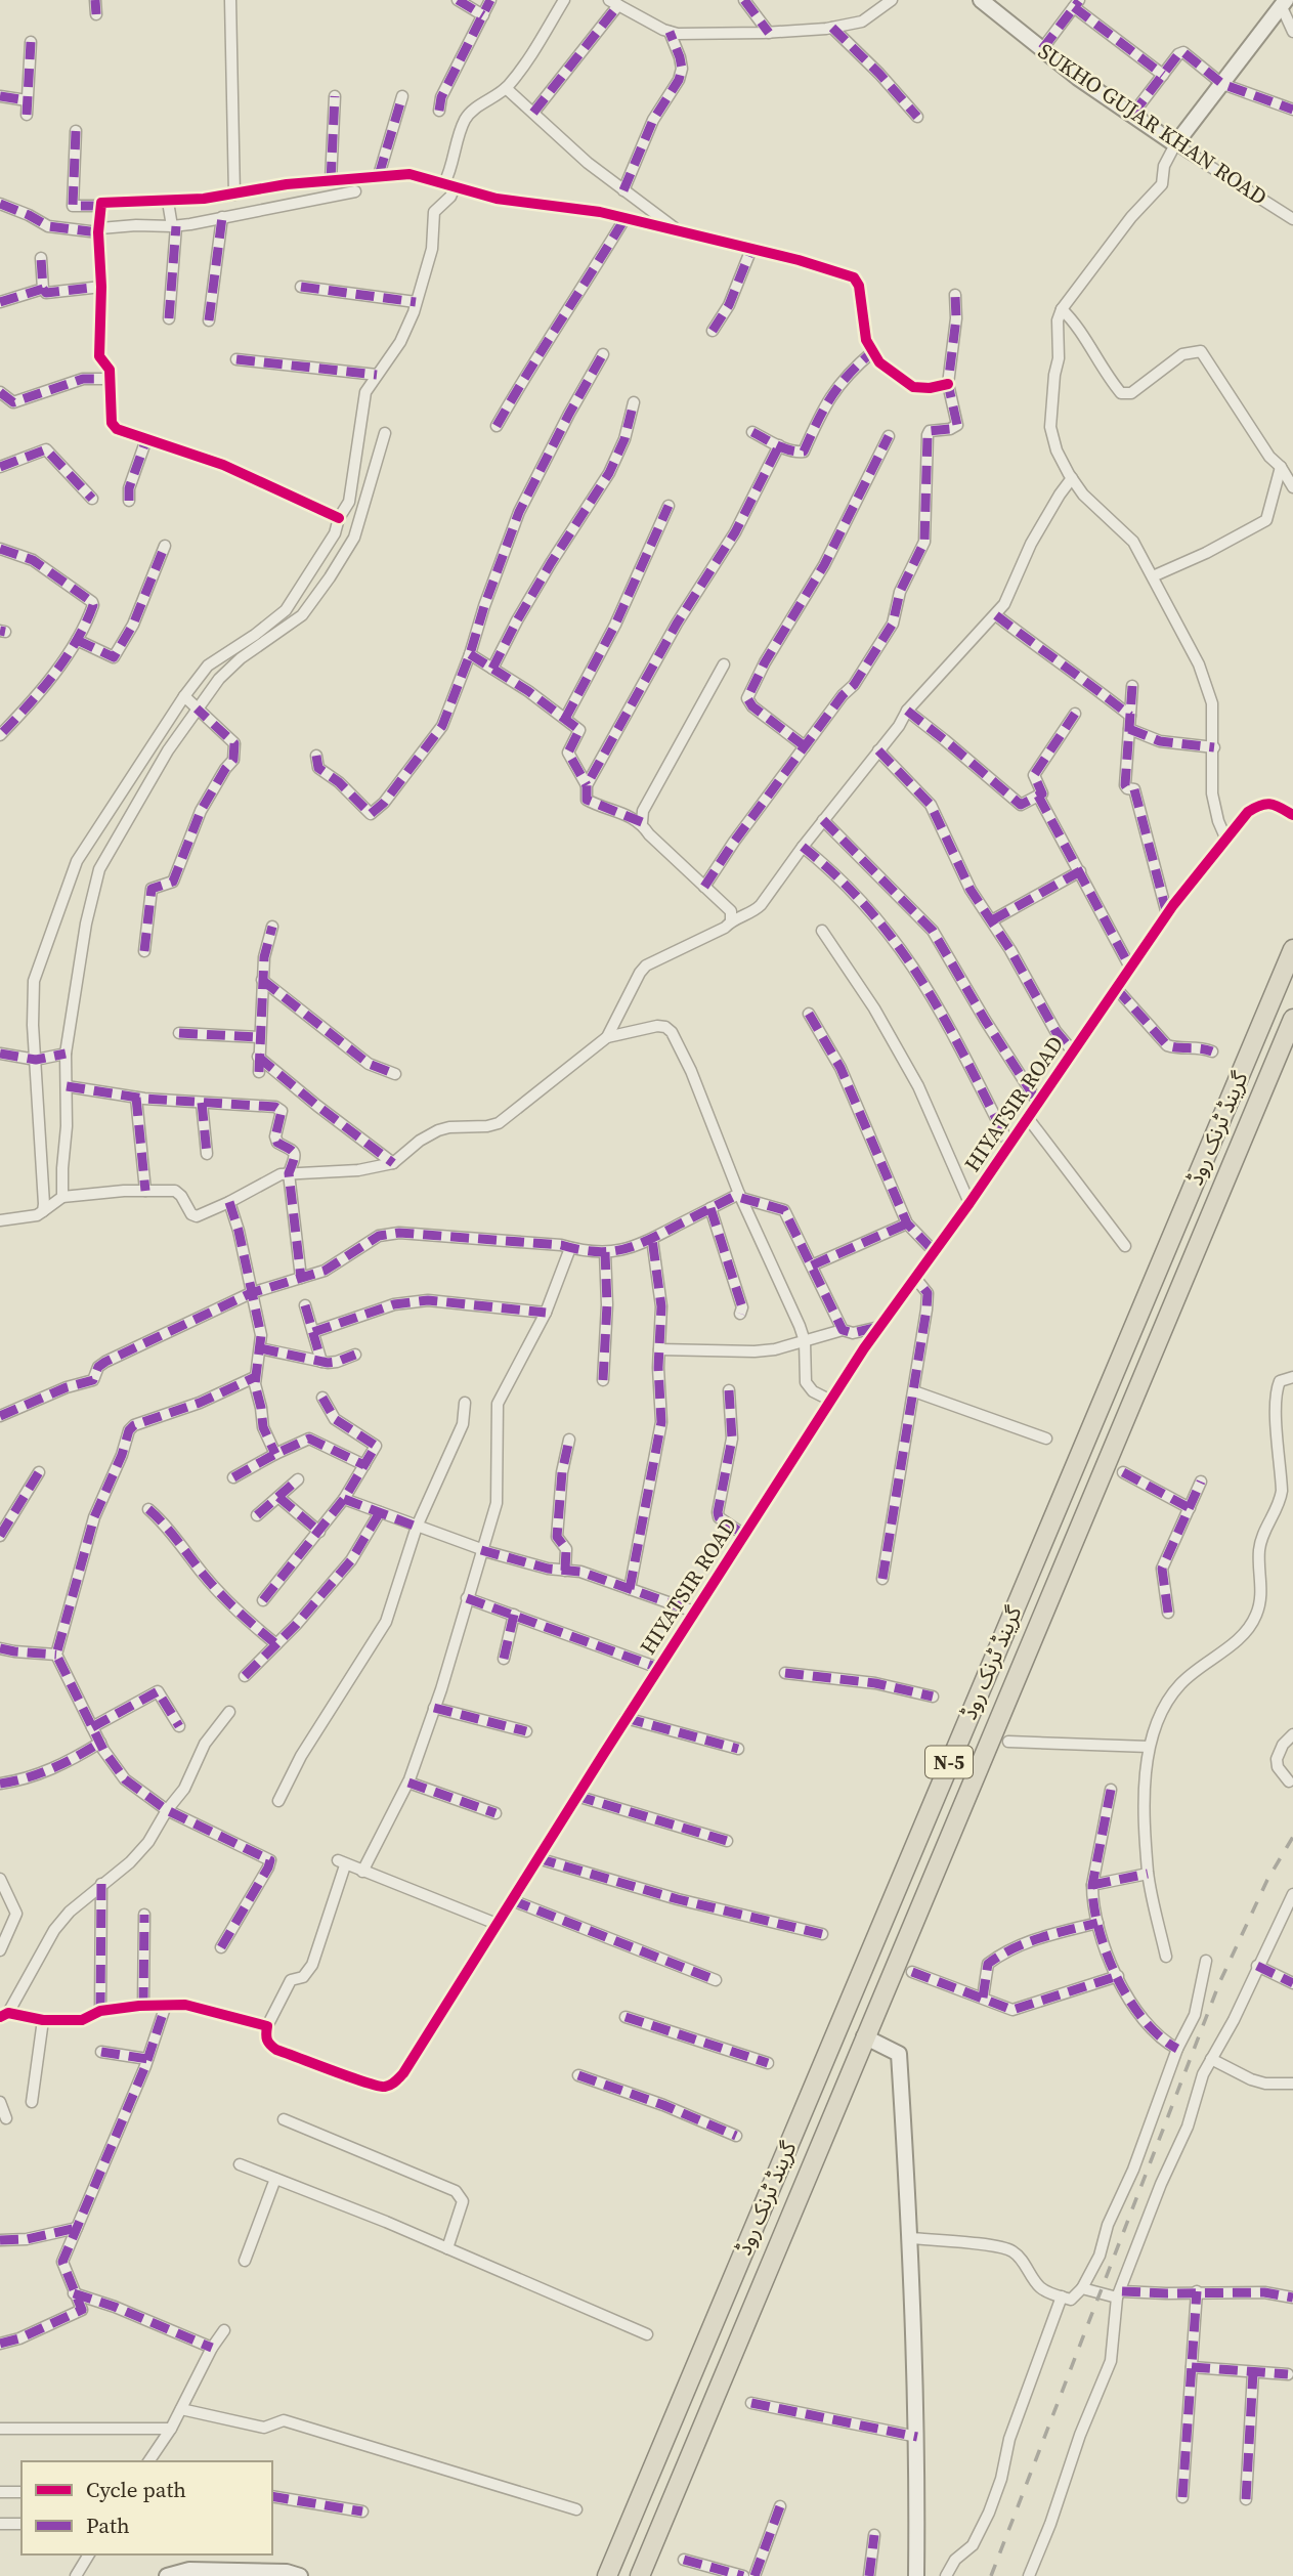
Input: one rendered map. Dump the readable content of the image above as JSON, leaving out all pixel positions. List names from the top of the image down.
{
  "streets": {
    "highway": ["گرینڈ ٹرنک روڈ", "N-5"],
    "main road": ["SUKHO GUJAR KHAN ROAD"],
    "street": ["HIYATSIR ROAD"]
  },
  "legend": ["Cycle path", "Path"]
}
